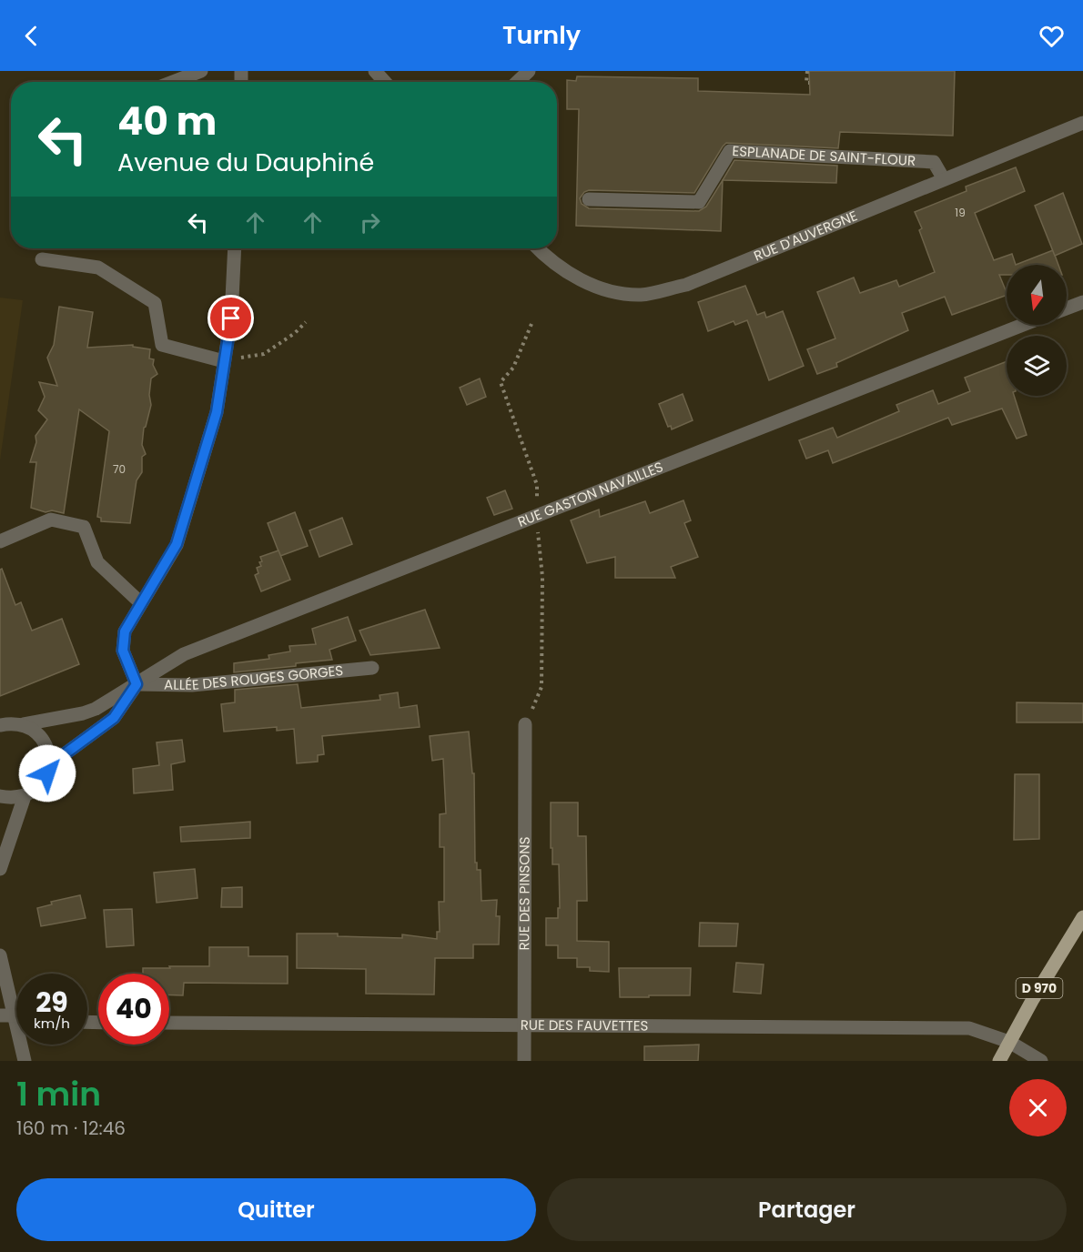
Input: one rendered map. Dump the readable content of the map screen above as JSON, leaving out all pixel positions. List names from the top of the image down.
{
  "streets": {
    "main road": ["D 970"],
    "street": [
      "ESPLANADE DE SAINT-FLOUR",
      "RUE D'AUVERGNE",
      "RUE GASTON NAVAILLES",
      "ALLÉE DES ROUGES GORGES",
      "RUE DES PINSONS",
      "RUE DES FAUVETTES"
    ]
  },
  "crossings": [
    ["ESPLANADE DE SAINT-FLOUR", "RUE D'AUVERGNE"],
    ["RUE GASTON NAVAILLES", "ALLÉE DES ROUGES GORGES"],
    ["RUE DES PINSONS", "RUE DES FAUVETTES"],
    ["D 970", "RUE DES FAUVETTES"]
  ],
  "house_numbers": ["19", "70"],
  "north": "bottom",
  "page": {
    "header": "Turnly",
    "turn": ["40 m", "Avenue du Dauphiné"],
    "speed": "29 km/h",
    "limit": "40",
    "heading": ["1 min", "160 m · 12:46"],
    "buttons": ["Quitter", "Partager"]
  }
}
